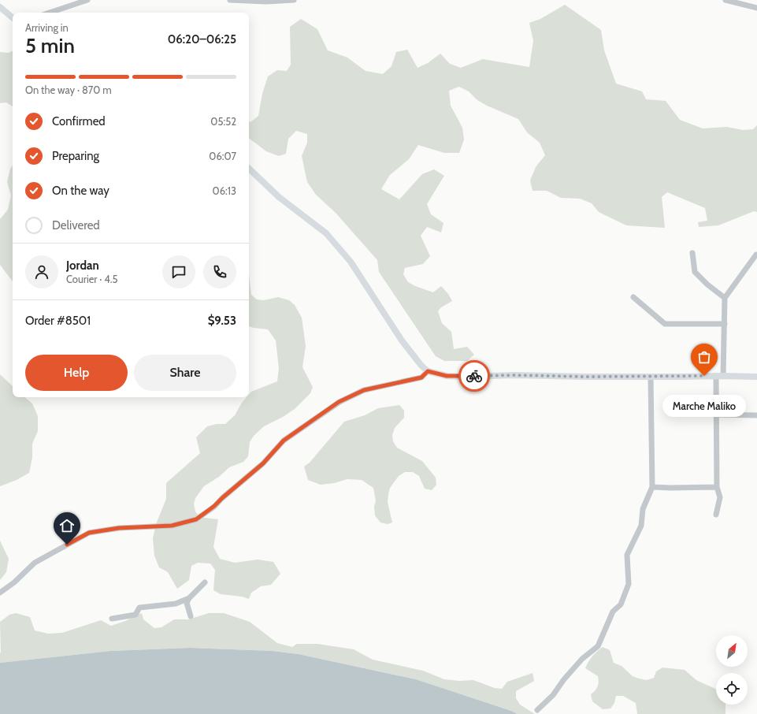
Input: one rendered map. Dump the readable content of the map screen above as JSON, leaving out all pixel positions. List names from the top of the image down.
{
  "places": ["Marche Maliko"],
  "north": "top right",
  "page": {
    "heading": ["5 min", "Arriving in", "06:20–06:25"],
    "panel": [
      "Jordan",
      "Courier · 4.5",
      "Order #8501",
      "$9.53"
    ],
    "bar": "On the way · 870 m",
    "list": [
      ["Confirmed", "05:52"],
      ["Preparing", "06:07"],
      ["On the way", "06:13"],
      "Delivered"
    ],
    "buttons": ["Help", "Share"],
    "bubble": "Marche Maliko"
  }
}
